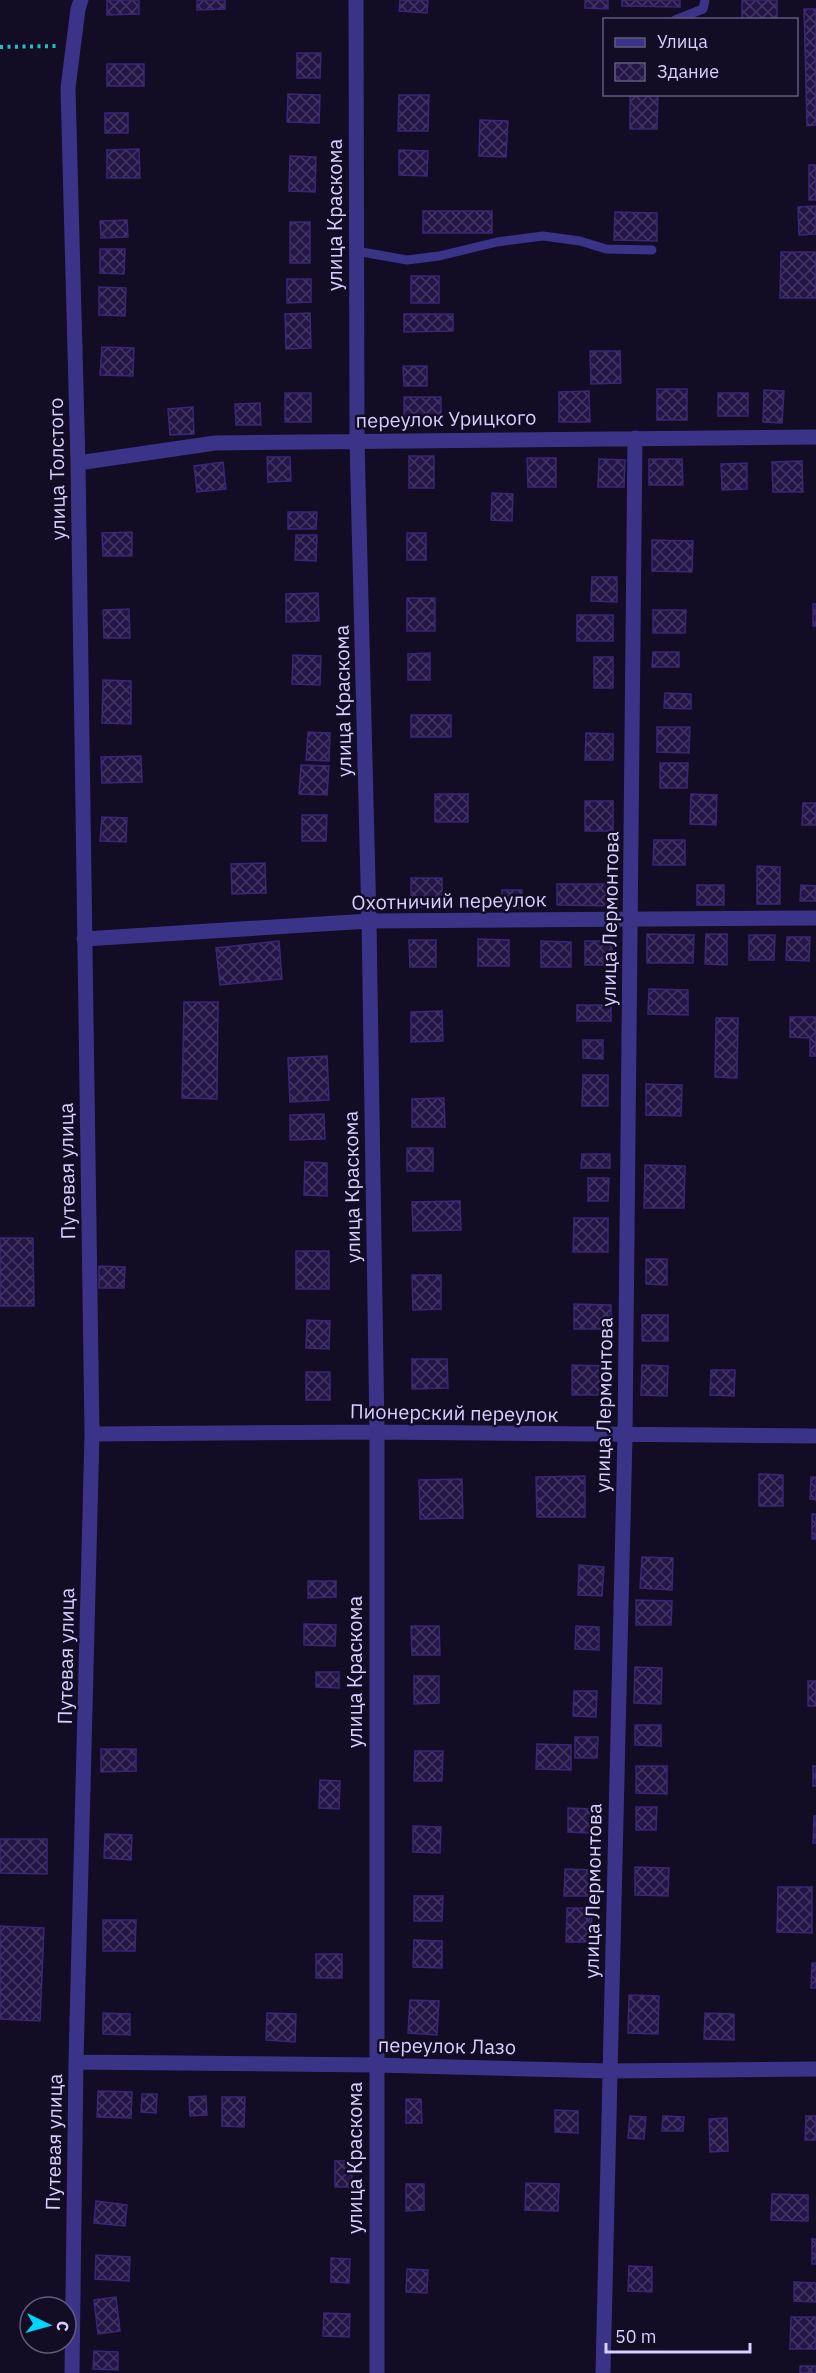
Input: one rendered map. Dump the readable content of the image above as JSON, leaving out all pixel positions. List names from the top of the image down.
{
  "streets": {
    "street": [
      "улица Краскома",
      "переулок Урицкого",
      "улица Толстого",
      "Охотничий переулок",
      "улица Лермонтова",
      "Путевая улица",
      "Пионерский переулок",
      "переулок Лазо"
    ]
  },
  "crossings": [
    ["улица Краскома", "переулок Урицкого"],
    ["улица Краскома", "Охотничий переулок"],
    ["улица Краскома", "Пионерский переулок"],
    ["улица Краскома", "переулок Лазо"],
    ["переулок Урицкого", "улица Толстого"],
    ["переулок Урицкого", "улица Лермонтова"],
    ["улица Толстого", "Охотничий переулок"],
    ["улица Толстого", "Путевая улица"],
    ["Охотничий переулок", "улица Лермонтова"],
    ["Охотничий переулок", "Путевая улица"],
    ["улица Лермонтова", "Пионерский переулок"],
    ["улица Лермонтова", "переулок Лазо"],
    ["Путевая улица", "Пионерский переулок"],
    ["Путевая улица", "переулок Лазо"]
  ],
  "legend": ["Улица", "Здание"],
  "scale_bar": "50 m",
  "north": "right"
}
